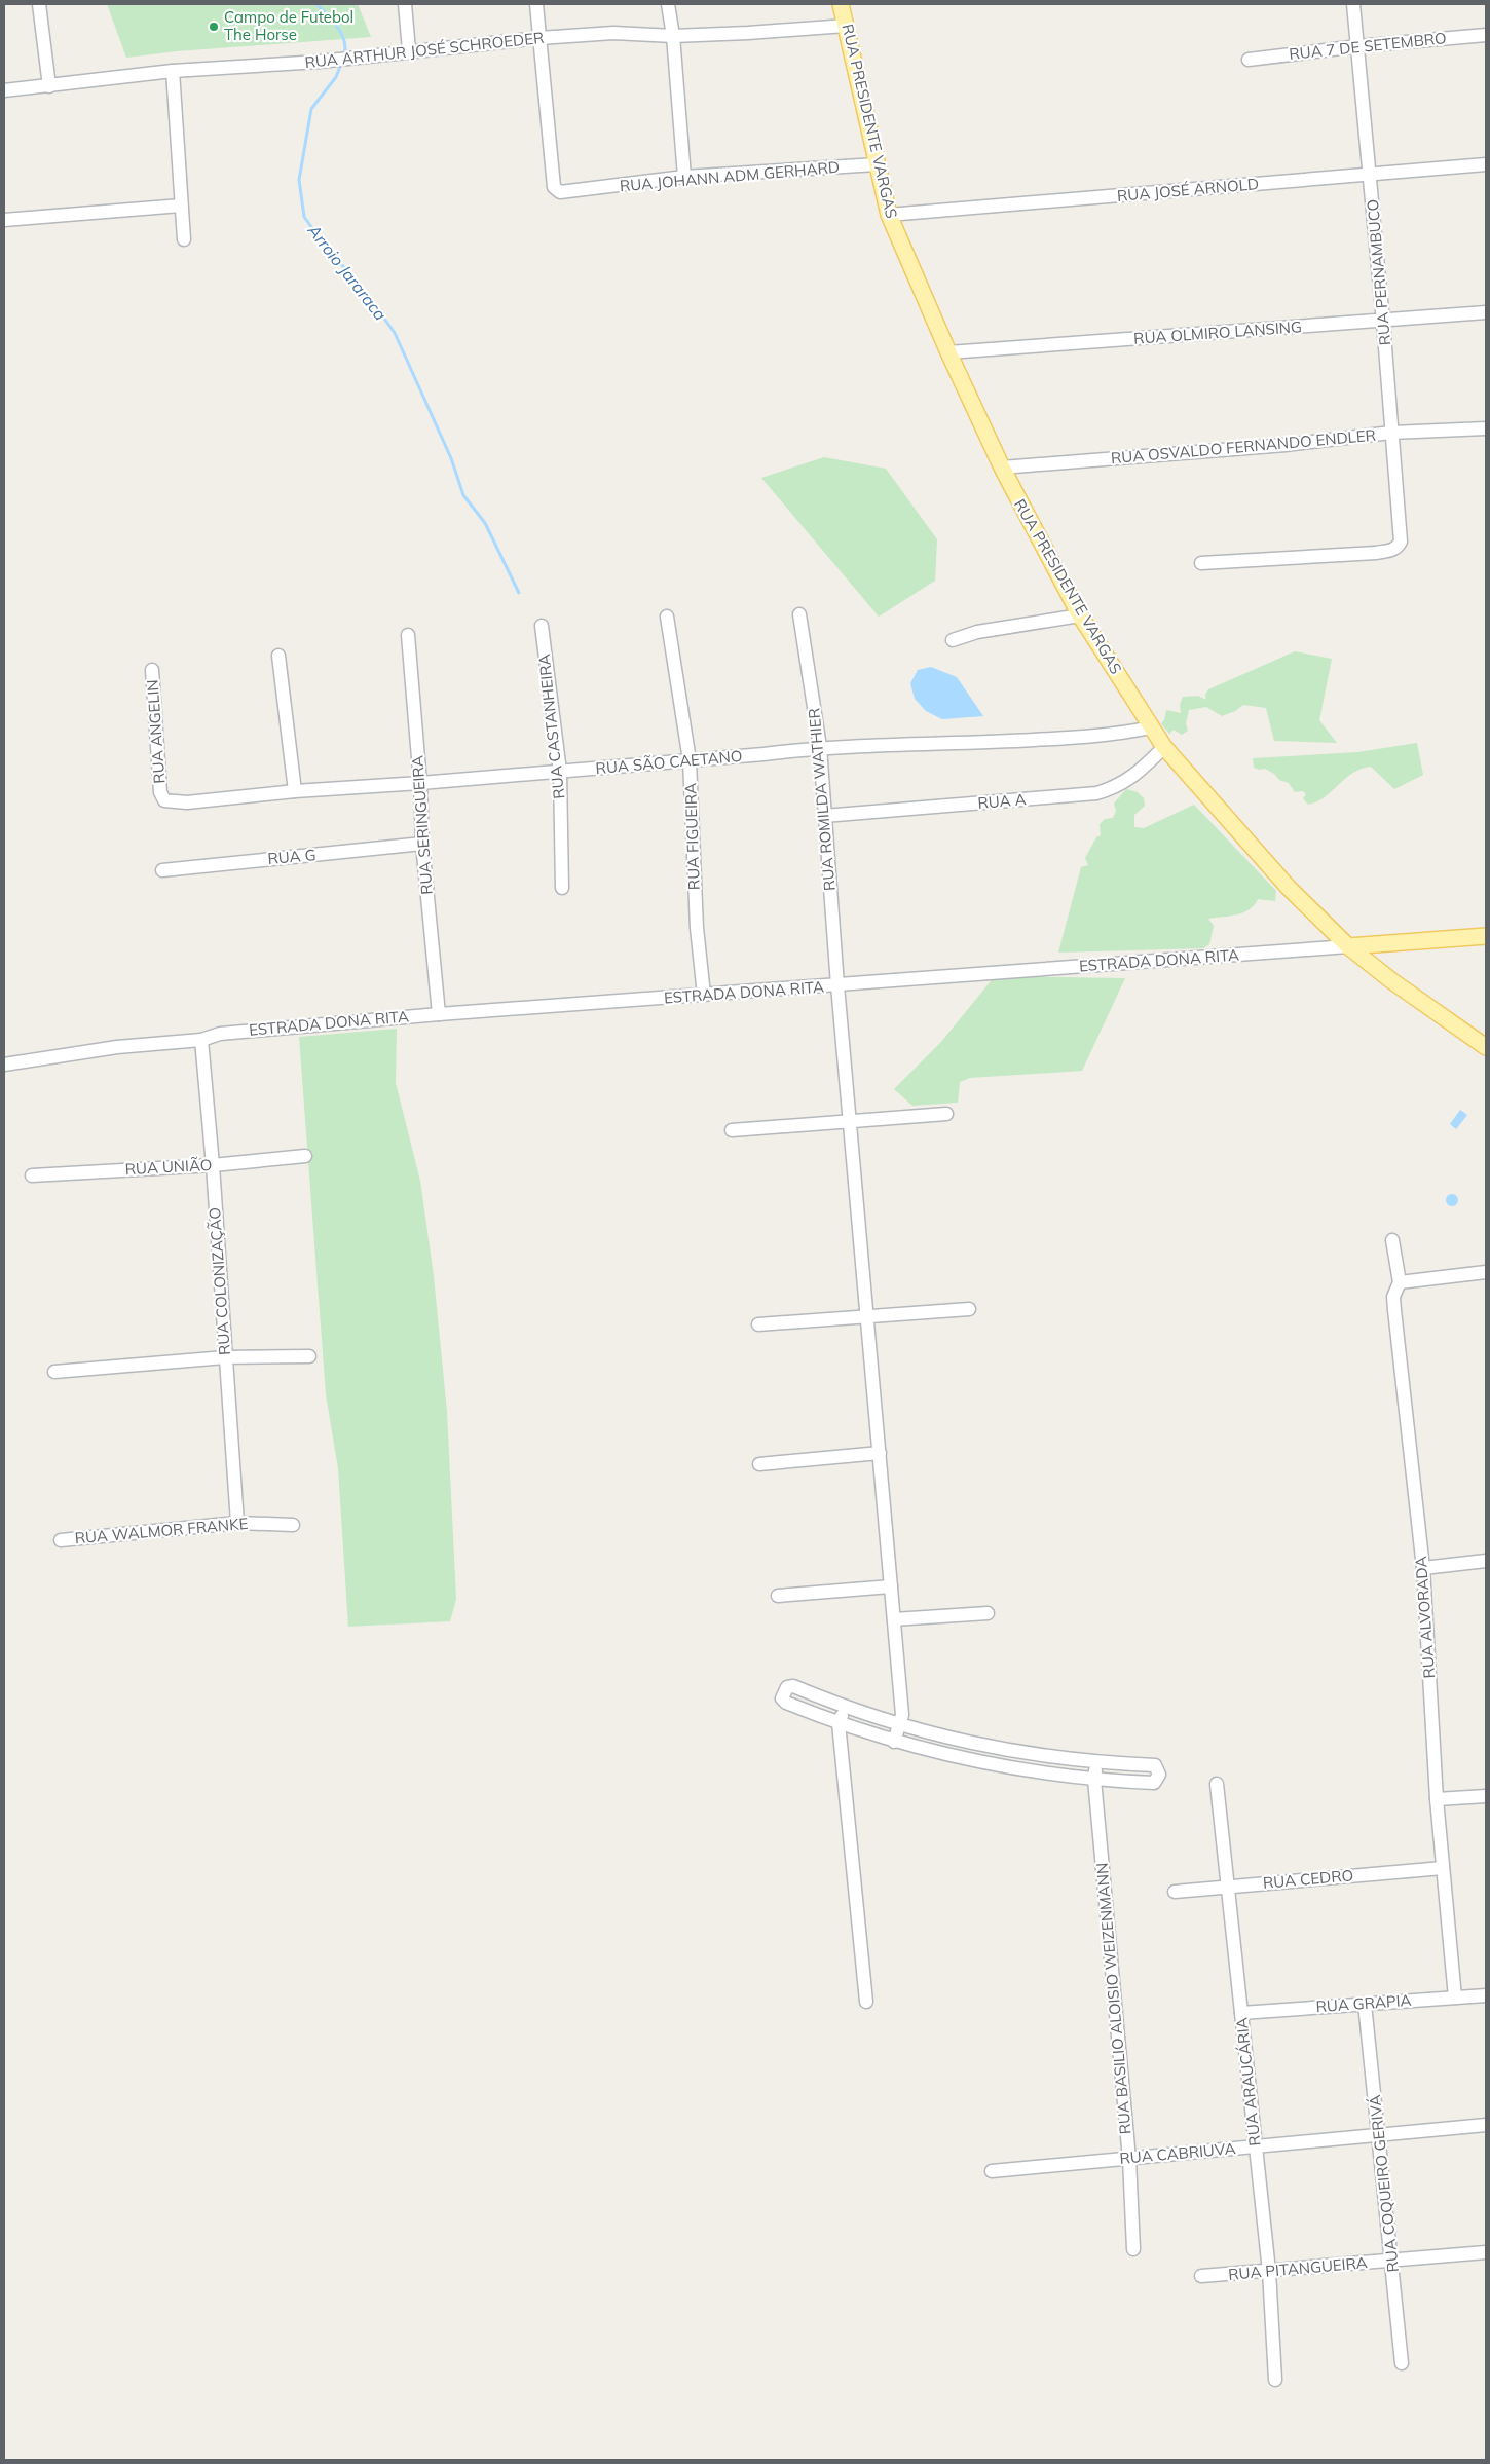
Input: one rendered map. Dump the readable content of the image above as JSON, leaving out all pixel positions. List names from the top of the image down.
{
  "streets": {
    "main road": ["RUA PRESIDENTE VARGAS", "ESTRADA DONA RITA"],
    "street": [
      "RUA 7 DE SETEMBRO",
      "RUA ARTHUR JOSÉ SCHROEDER",
      "RUA JOHANN ADM GERHARD",
      "RUA JOSÉ ARNOLD",
      "RUA PERNAMBUCO",
      "RUA OLMIRO LANSING",
      "RUA OSVALDO FERNANDO ENDLER",
      "RUA CASTANHEIRA",
      "RUA ANGELIN",
      "RUA SÃO CAETANO",
      "RUA ROMILDA WATHIER",
      "RUA A",
      "RUA SERINGUEIRA",
      "RUA FIGUEIRA",
      "RUA G",
      "RUA UNIÃO",
      "RUA COLONIZAÇÃO",
      "RUA WALMOR FRANKE",
      "RUA ALVORADA",
      "RUA CEDRO",
      "RUA BASILIO ALOISIO WEIZENMANN",
      "RUA GRAPIA",
      "RUA ARAUCÁRIA",
      "RUA CABRIUVA",
      "RUA COQUEIRO GERIVÁ",
      "RUA PITANGUEIRA"
    ]
  },
  "crossings": [
    ["RUA 7 DE SETEMBRO", "RUA PERNAMBUCO"],
    ["RUA ARTHUR JOSÉ SCHROEDER", "RUA PRESIDENTE VARGAS"],
    ["RUA ARTHUR JOSÉ SCHROEDER", "RUA JOHANN ADM GERHARD"],
    ["RUA PRESIDENTE VARGAS", "RUA JOHANN ADM GERHARD"],
    ["RUA PRESIDENTE VARGAS", "RUA JOSÉ ARNOLD"],
    ["RUA PRESIDENTE VARGAS", "RUA OLMIRO LANSING"],
    ["RUA PRESIDENTE VARGAS", "RUA OSVALDO FERNANDO ENDLER"],
    ["RUA PRESIDENTE VARGAS", "RUA SÃO CAETANO"],
    ["RUA PRESIDENTE VARGAS", "RUA A"],
    ["RUA PRESIDENTE VARGAS", "ESTRADA DONA RITA"],
    ["RUA JOSÉ ARNOLD", "RUA PERNAMBUCO"],
    ["RUA PERNAMBUCO", "RUA OLMIRO LANSING"],
    ["RUA PERNAMBUCO", "RUA OSVALDO FERNANDO ENDLER"],
    ["RUA CASTANHEIRA", "RUA SÃO CAETANO"],
    ["RUA ANGELIN", "RUA SÃO CAETANO"],
    ["RUA SÃO CAETANO", "RUA ROMILDA WATHIER"],
    ["RUA SÃO CAETANO", "RUA SERINGUEIRA"],
    ["RUA SÃO CAETANO", "RUA FIGUEIRA"],
    ["RUA ROMILDA WATHIER", "RUA A"],
    ["RUA ROMILDA WATHIER", "ESTRADA DONA RITA"],
    ["RUA SERINGUEIRA", "RUA G"],
    ["RUA SERINGUEIRA", "ESTRADA DONA RITA"],
    ["RUA FIGUEIRA", "ESTRADA DONA RITA"],
    ["ESTRADA DONA RITA", "RUA COLONIZAÇÃO"],
    ["RUA UNIÃO", "RUA COLONIZAÇÃO"],
    ["RUA COLONIZAÇÃO", "RUA WALMOR FRANKE"],
    ["RUA ALVORADA", "RUA CEDRO"],
    ["RUA ALVORADA", "RUA GRAPIA"],
    ["RUA CEDRO", "RUA ARAUCÁRIA"],
    ["RUA BASILIO ALOISIO WEIZENMANN", "RUA CABRIUVA"],
    ["RUA GRAPIA", "RUA ARAUCÁRIA"],
    ["RUA GRAPIA", "RUA COQUEIRO GERIVÁ"],
    ["RUA ARAUCÁRIA", "RUA CABRIUVA"],
    ["RUA ARAUCÁRIA", "RUA PITANGUEIRA"],
    ["RUA CABRIUVA", "RUA COQUEIRO GERIVÁ"],
    ["RUA COQUEIRO GERIVÁ", "RUA PITANGUEIRA"]
  ],
  "water": ["Arroio Jararaca"],
  "places": ["Campo de Futebol The Horse"]
}
